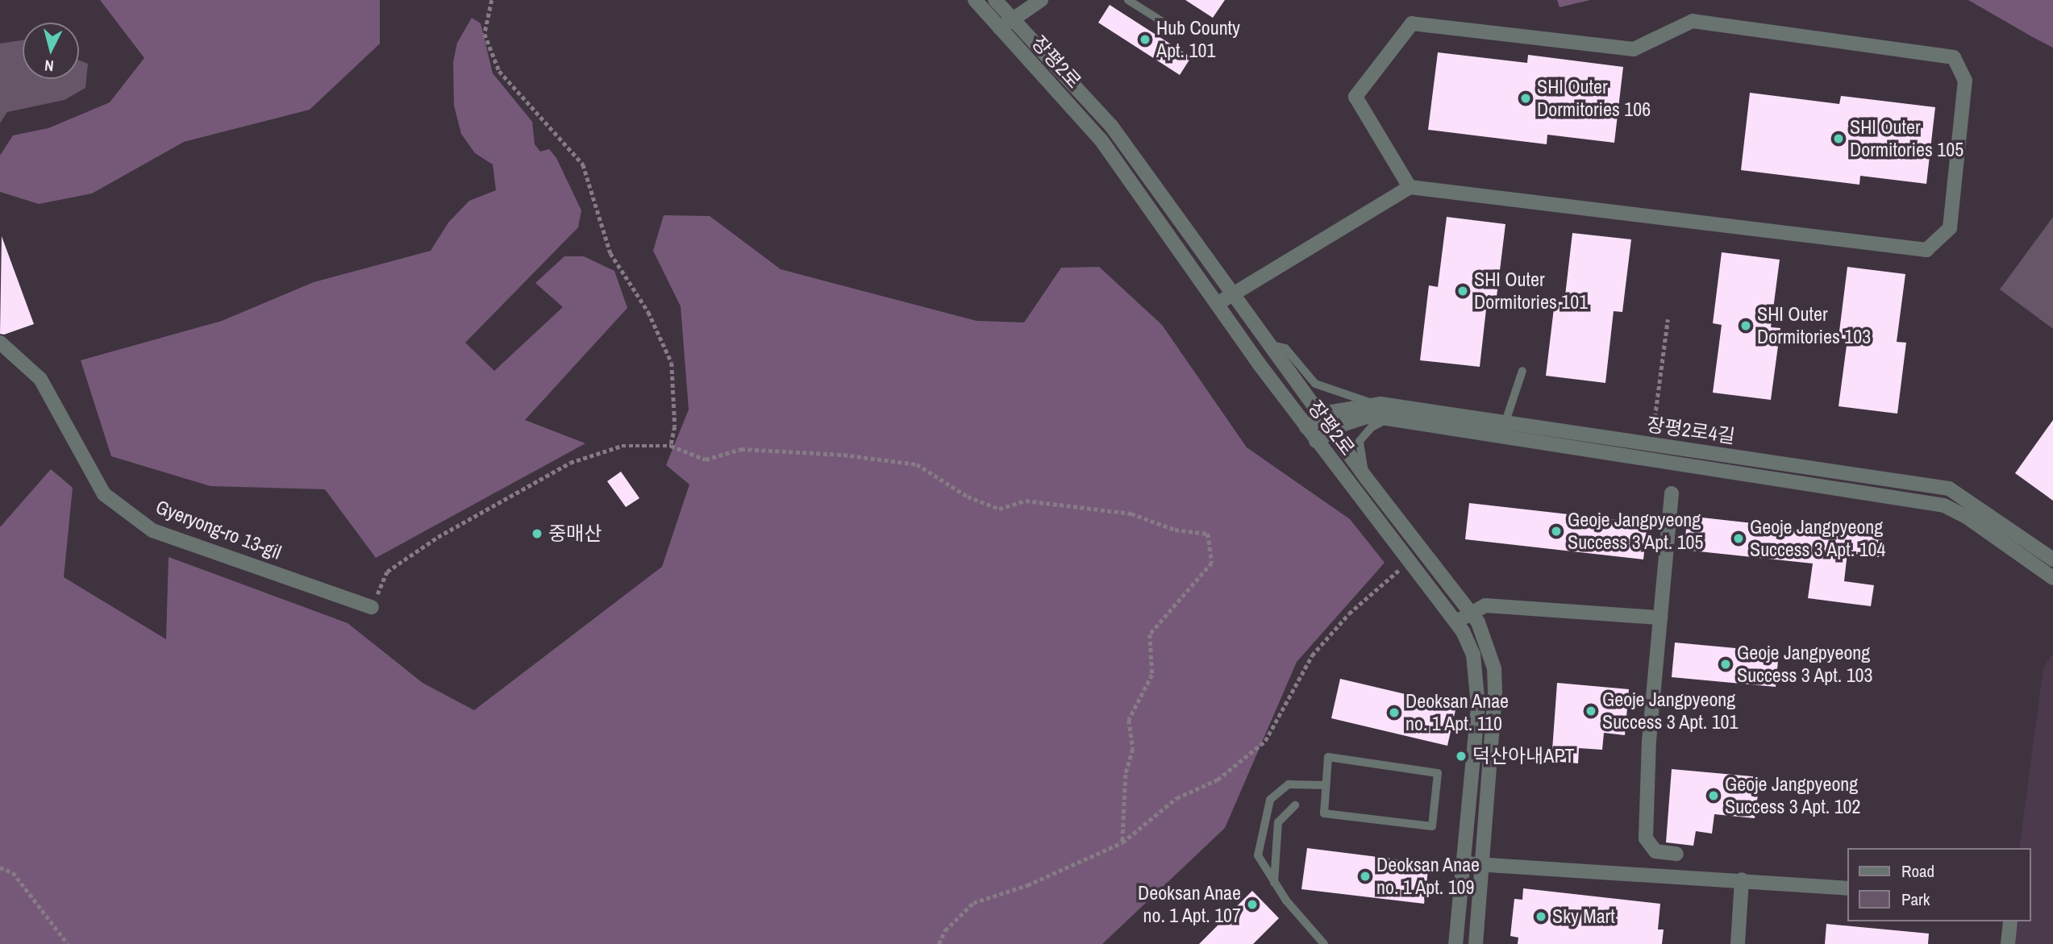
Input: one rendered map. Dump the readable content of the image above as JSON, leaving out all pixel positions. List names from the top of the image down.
{
  "streets": {
    "street": ["장평2로", "장평2로4길", "Gyeryong-ro 13-gil"]
  },
  "crossings": [
    ["장평2로", "장평2로4길"]
  ],
  "places": [
    "Hub County Apt. 101",
    "SHI Outer Dormitories 106",
    "SHI Outer Dormitories 105",
    "SHI Outer Dormitories 101",
    "SHI Outer Dormitories 103",
    "Geoje Jangpyeong Success 3 Apt. 105",
    "중매산",
    "Geoje Jangpyeong Success 3 Apt. 104",
    "Geoje Jangpyeong Success 3 Apt. 103",
    "Geoje Jangpyeong Success 3 Apt. 101",
    "Deoksan Anae no. 1 Apt. 110",
    "덕산아내APT",
    "Geoje Jangpyeong Success 3 Apt. 102",
    "Deoksan Anae no. 1 Apt. 109",
    "Deoksan Anae no. 1 Apt. 107",
    "Sky Mart"
  ],
  "legend": ["Road", "Park"],
  "north": "bottom"
}
